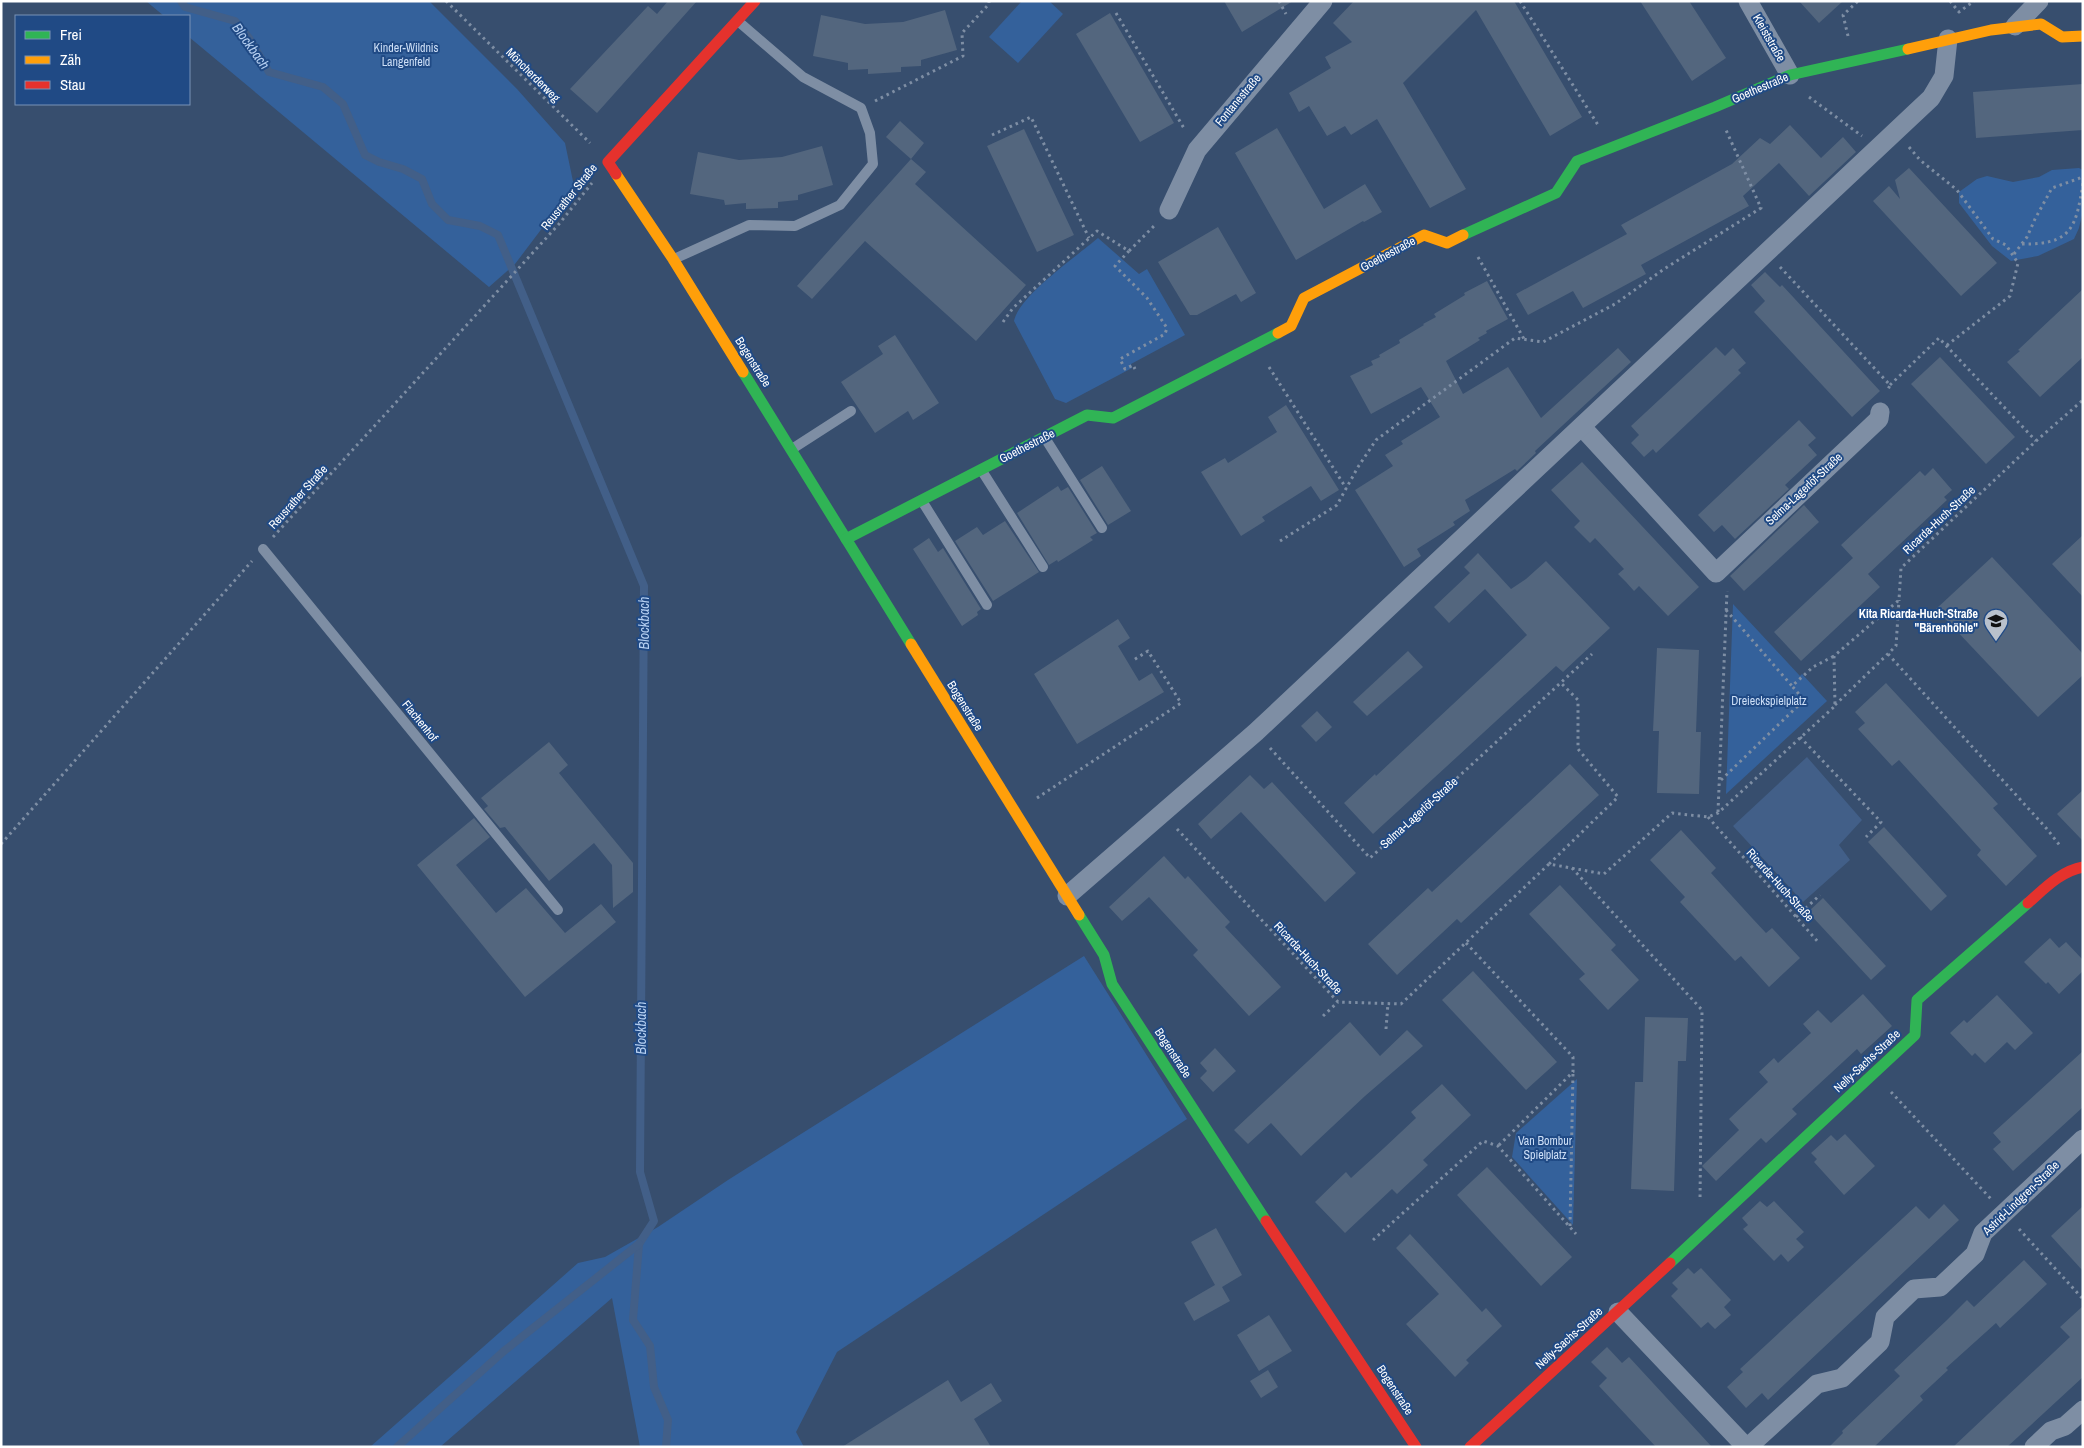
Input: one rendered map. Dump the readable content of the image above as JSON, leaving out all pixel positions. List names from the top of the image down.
{
  "streets": {
    "street": [
      "Kleiststraße",
      "Goethestraße",
      "Fontanestraße",
      "Bogenstraße",
      "Selma-Lagerlöf-Straße",
      "Nelly-Sachs-Straße",
      "Astrid-Lindgren-Straße"
    ],
    "lane": ["Flachenhof"],
    "path": ["Möncherderweg", "Reusrather Straße", "Ricarda-Huch-Straße"]
  },
  "crossings": [
    ["Kleiststraße", "Goethestraße"],
    ["Möncherderweg", "Reusrather Straße"],
    ["Möncherderweg", "Bogenstraße"],
    ["Goethestraße", "Bogenstraße"],
    ["Reusrather Straße", "Bogenstraße"],
    ["Reusrather Straße", "Flachenhof"],
    ["Selma-Lagerlöf-Straße", "Ricarda-Huch-Straße"],
    ["Nelly-Sachs-Straße", "Astrid-Lindgren-Straße"]
  ],
  "water": ["Blockbach"],
  "parks": ["Kinder-Wildnis Langenfeld", "Dreieckspielplatz", "Van Bombur Spielplatz"],
  "places": {
    "school or university": ["Kita Ricarda-Huch-Straße \"Bärenhöhle\""]
  },
  "legend": ["Frei", "Zäh", "Stau"]
}
